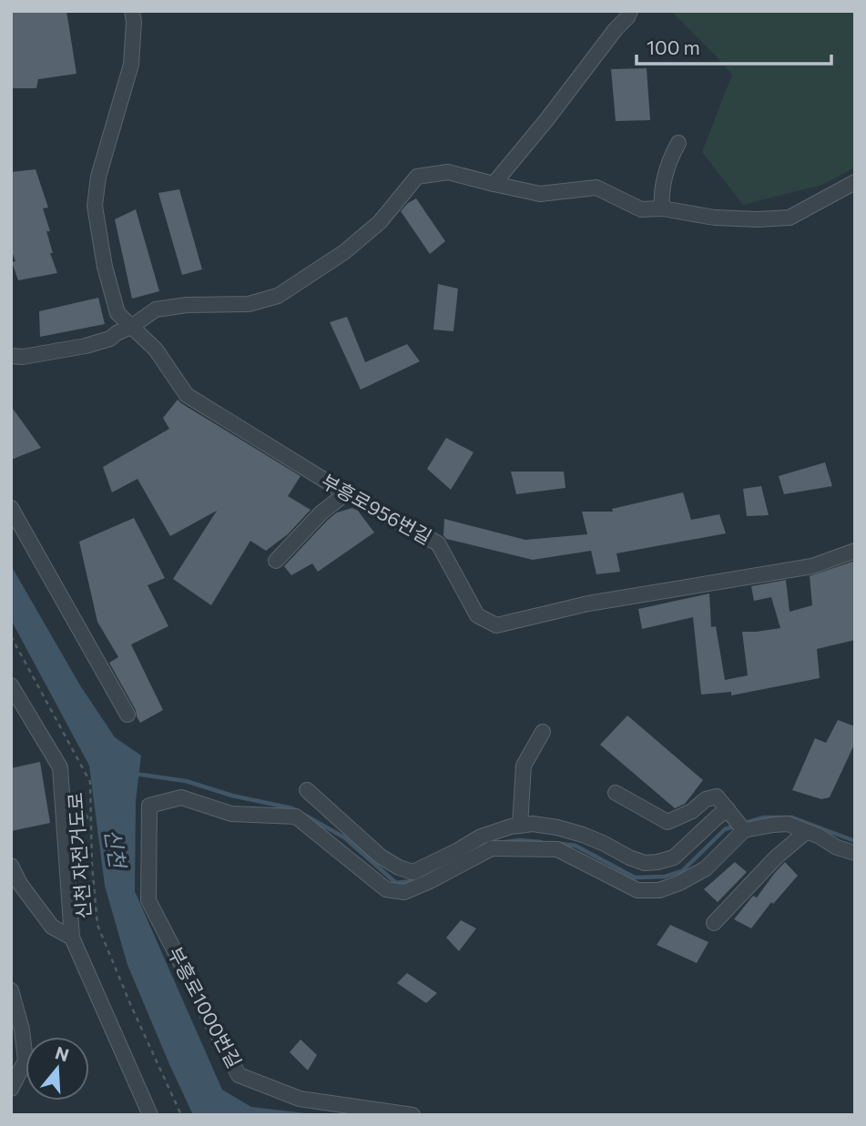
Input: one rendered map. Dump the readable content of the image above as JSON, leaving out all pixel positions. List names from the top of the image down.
{
  "streets": {
    "street": ["부흥로956번길", "부흥로1000번길"],
    "path": ["신천 자전거도로"]
  },
  "water": ["신천"],
  "scale_bar": "100 m",
  "north": "top"
}
